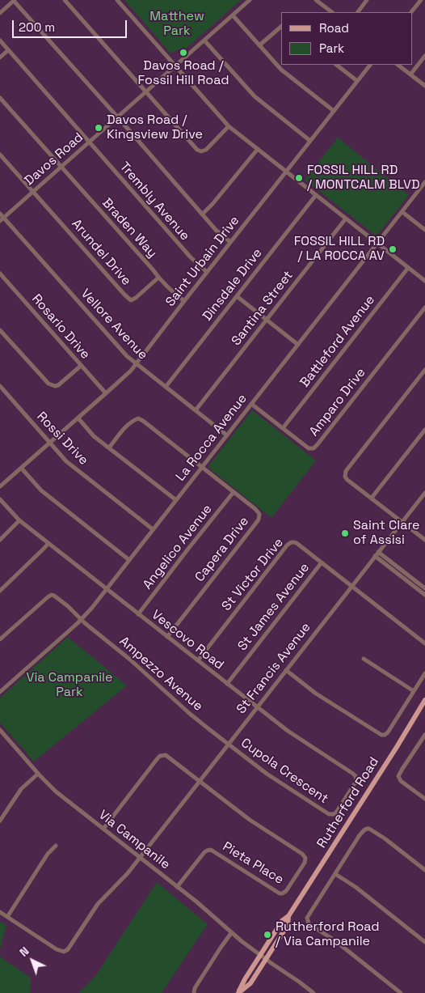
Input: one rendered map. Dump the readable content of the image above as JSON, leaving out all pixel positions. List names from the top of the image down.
{
  "streets": {
    "main road": ["Rutherford Road"],
    "street": [
      "Davos Road",
      "Trembly Avenue",
      "Braden Way",
      "Arundel Drive",
      "Saint Urbain Drive",
      "Dinsdale Drive",
      "Santina Street",
      "Vellore Avenue",
      "Rosario Drive",
      "Battleford Avenue",
      "Amparo Drive",
      "La Rocca Avenue",
      "Rossi Drive",
      "Angelico Avenue",
      "Capera Drive",
      "St Victor Drive",
      "St James Avenue",
      "Vescovo Road",
      "St Francis Avenue",
      "Ampezzo Avenue",
      "Cupola Crescent",
      "Via Campanile",
      "Pieta Place"
    ]
  },
  "crossings": [
    ["Davos Road", "Trembly Avenue"],
    ["Davos Road", "Braden Way"],
    ["Davos Road", "Arundel Drive"],
    ["Davos Road", "Vellore Avenue"],
    ["Trembly Avenue", "Saint Urbain Drive"],
    ["Braden Way", "Arundel Drive"],
    ["Braden Way", "Saint Urbain Drive"],
    ["Saint Urbain Drive", "Vellore Avenue"],
    ["Saint Urbain Drive", "Rosario Drive"],
    ["Saint Urbain Drive", "Rossi Drive"],
    ["Dinsdale Drive", "Vellore Avenue"],
    ["Santina Street", "Vellore Avenue"],
    ["Vellore Avenue", "La Rocca Avenue"],
    ["Battleford Avenue", "Amparo Drive"],
    ["Amparo Drive", "La Rocca Avenue"],
    ["La Rocca Avenue", "Rossi Drive"],
    ["La Rocca Avenue", "Capera Drive"],
    ["La Rocca Avenue", "Vescovo Road"],
    ["La Rocca Avenue", "Ampezzo Avenue"],
    ["Angelico Avenue", "Capera Drive"],
    ["Angelico Avenue", "Vescovo Road"],
    ["Capera Drive", "Vescovo Road"],
    ["St Victor Drive", "St James Avenue"],
    ["St Victor Drive", "Vescovo Road"],
    ["St Victor Drive", "St Francis Avenue"],
    ["St James Avenue", "Vescovo Road"],
    ["Vescovo Road", "St Francis Avenue"],
    ["Vescovo Road", "Cupola Crescent"],
    ["St Francis Avenue", "Ampezzo Avenue"],
    ["St Francis Avenue", "Cupola Crescent"],
    ["St Francis Avenue", "Via Campanile"],
    ["St Francis Avenue", "Pieta Place"],
    ["Ampezzo Avenue", "Cupola Crescent"],
    ["Rutherford Road", "Via Campanile"],
    ["Via Campanile", "Pieta Place"]
  ],
  "parks": ["Matthew Park", "Via Campanile Park"],
  "places": [
    "Davos Road / Fossil Hill Road",
    "Davos Road / Kingsview Drive",
    "FOSSIL HILL RD / MONTCALM BLVD",
    "FOSSIL HILL RD / LA ROCCA AV",
    "Saint Clare of Assisi",
    "Rutherford Road / Via Campanile"
  ],
  "legend": ["Road", "Park"],
  "scale_bar": "200 m",
  "north": "top left"
}
